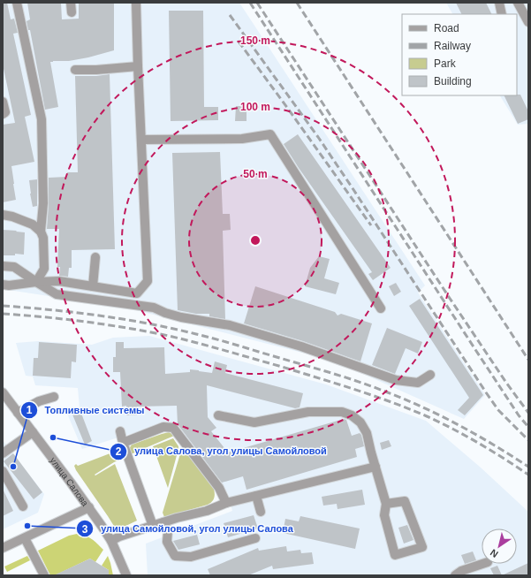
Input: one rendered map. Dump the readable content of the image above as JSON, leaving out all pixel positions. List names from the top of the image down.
{
  "streets": {
    "street": ["улица Салова"]
  },
  "places": ["улица Салова, угол улицы Самойловой", "Топливные системы", "улица Самойловой, угол улицы Салова"],
  "legend": [
    "Road",
    "Railway",
    "Park",
    "Building"
  ],
  "north": "bottom left",
  "rings": ["150 m", "100 m", "50 m"]
}
